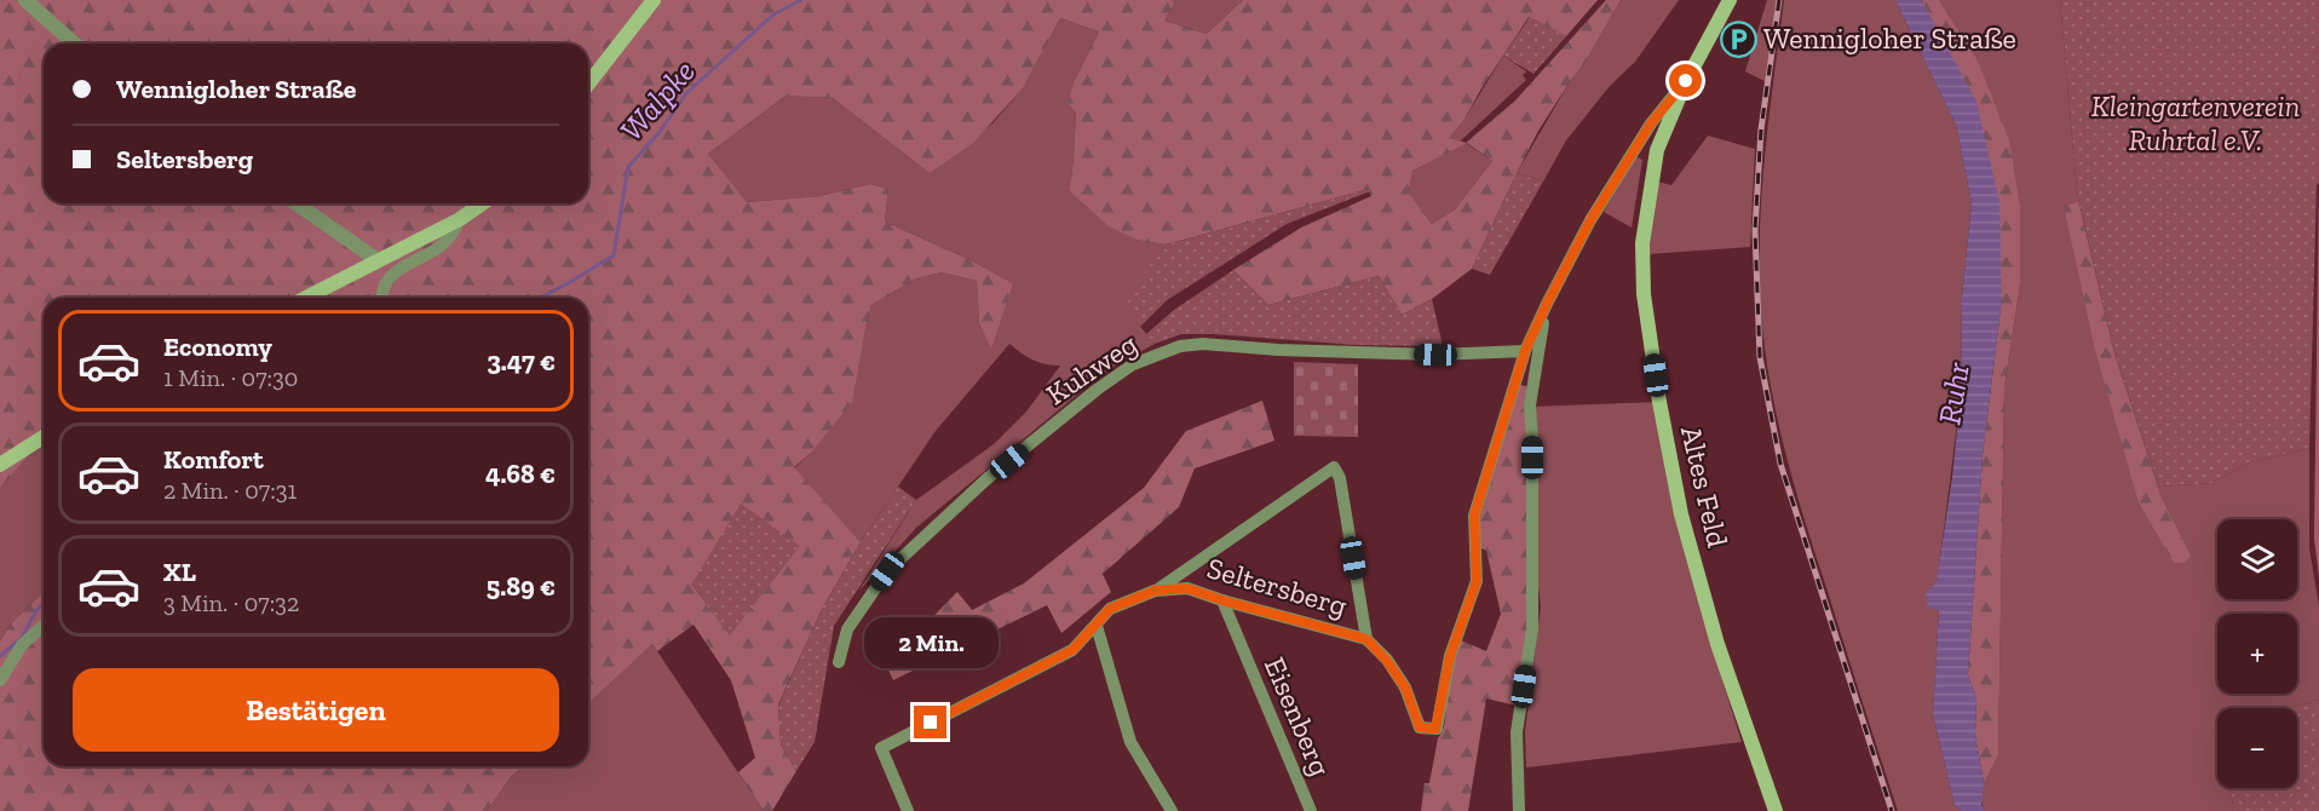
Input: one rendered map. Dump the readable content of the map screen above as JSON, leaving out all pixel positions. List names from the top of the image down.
{
  "streets": {
    "main road": ["Altes Feld"],
    "street": ["Kuhweg", "Seltersberg", "Eisenberg"]
  },
  "crossings": [
    ["Kuhweg", "Seltersberg"],
    ["Seltersberg", "Eisenberg"]
  ],
  "water": ["Walpke", "Ruhr"],
  "parks": ["Kleingartenverein Ruhrtal e.V."],
  "places": {
    "parking": ["Wennigloher Straße"]
  },
  "page": {
    "banner": ["Wennigloher Straße", "Seltersberg"],
    "list": [
      {
        "name": "Economy",
        "note": "1 Min. · 07:30",
        "value": "3.47 €"
      },
      {
        "name": "Komfort",
        "note": "2 Min. · 07:31",
        "value": "4.68 €"
      },
      {
        "name": "XL",
        "note": "3 Min. · 07:32",
        "value": "5.89 €"
      }
    ],
    "map_buttons": ["+", "−"],
    "bubble": "2 Min.",
    "buttons": "Bestätigen"
  }
}
